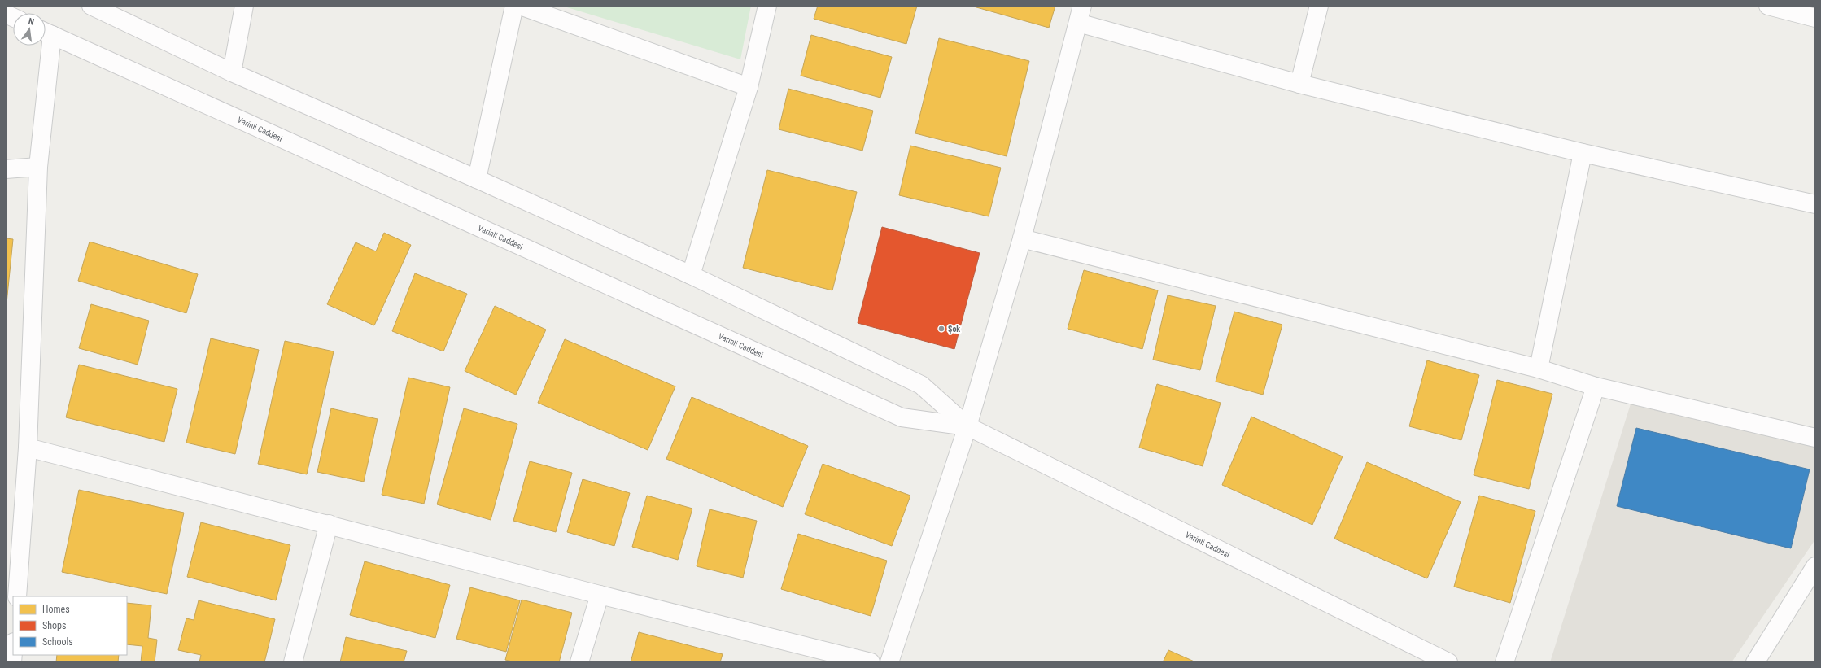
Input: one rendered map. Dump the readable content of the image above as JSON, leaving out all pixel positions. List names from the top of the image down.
{
  "streets": {
    "street": ["Varinli Caddesi"]
  },
  "places": ["Şok"],
  "legend": ["Homes", "Shops", "Schools"],
  "north": "top"
}
